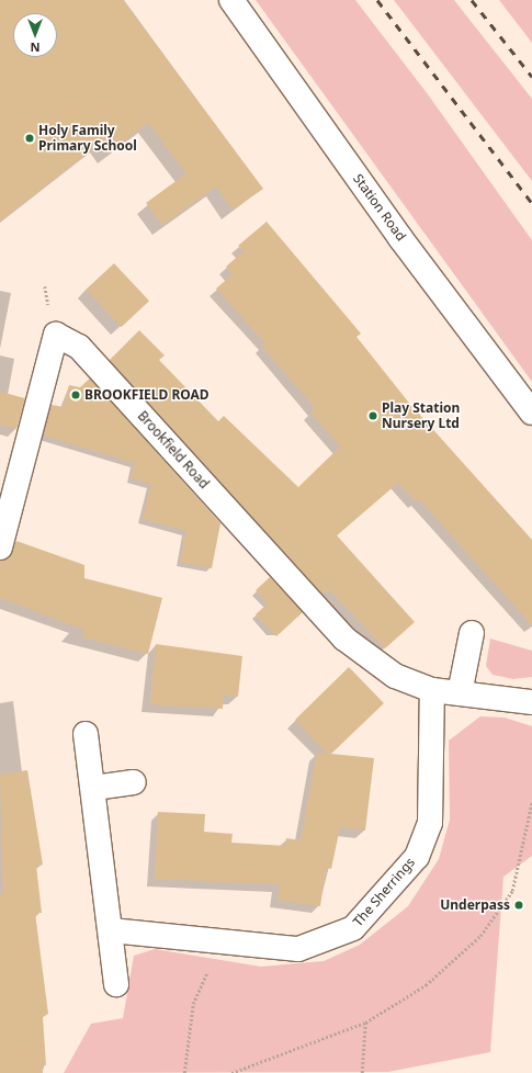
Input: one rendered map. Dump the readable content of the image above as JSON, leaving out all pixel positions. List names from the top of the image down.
{
  "streets": {
    "street": ["Station Road", "Brookfield Road", "The Sherrings"]
  },
  "crossings": [
    ["Brookfield Road", "The Sherrings"]
  ],
  "places": [
    "Holy Family Primary School",
    "BROOKFIELD ROAD",
    "Play Station Nursery Ltd",
    "Underpass"
  ],
  "north": "bottom"
}
